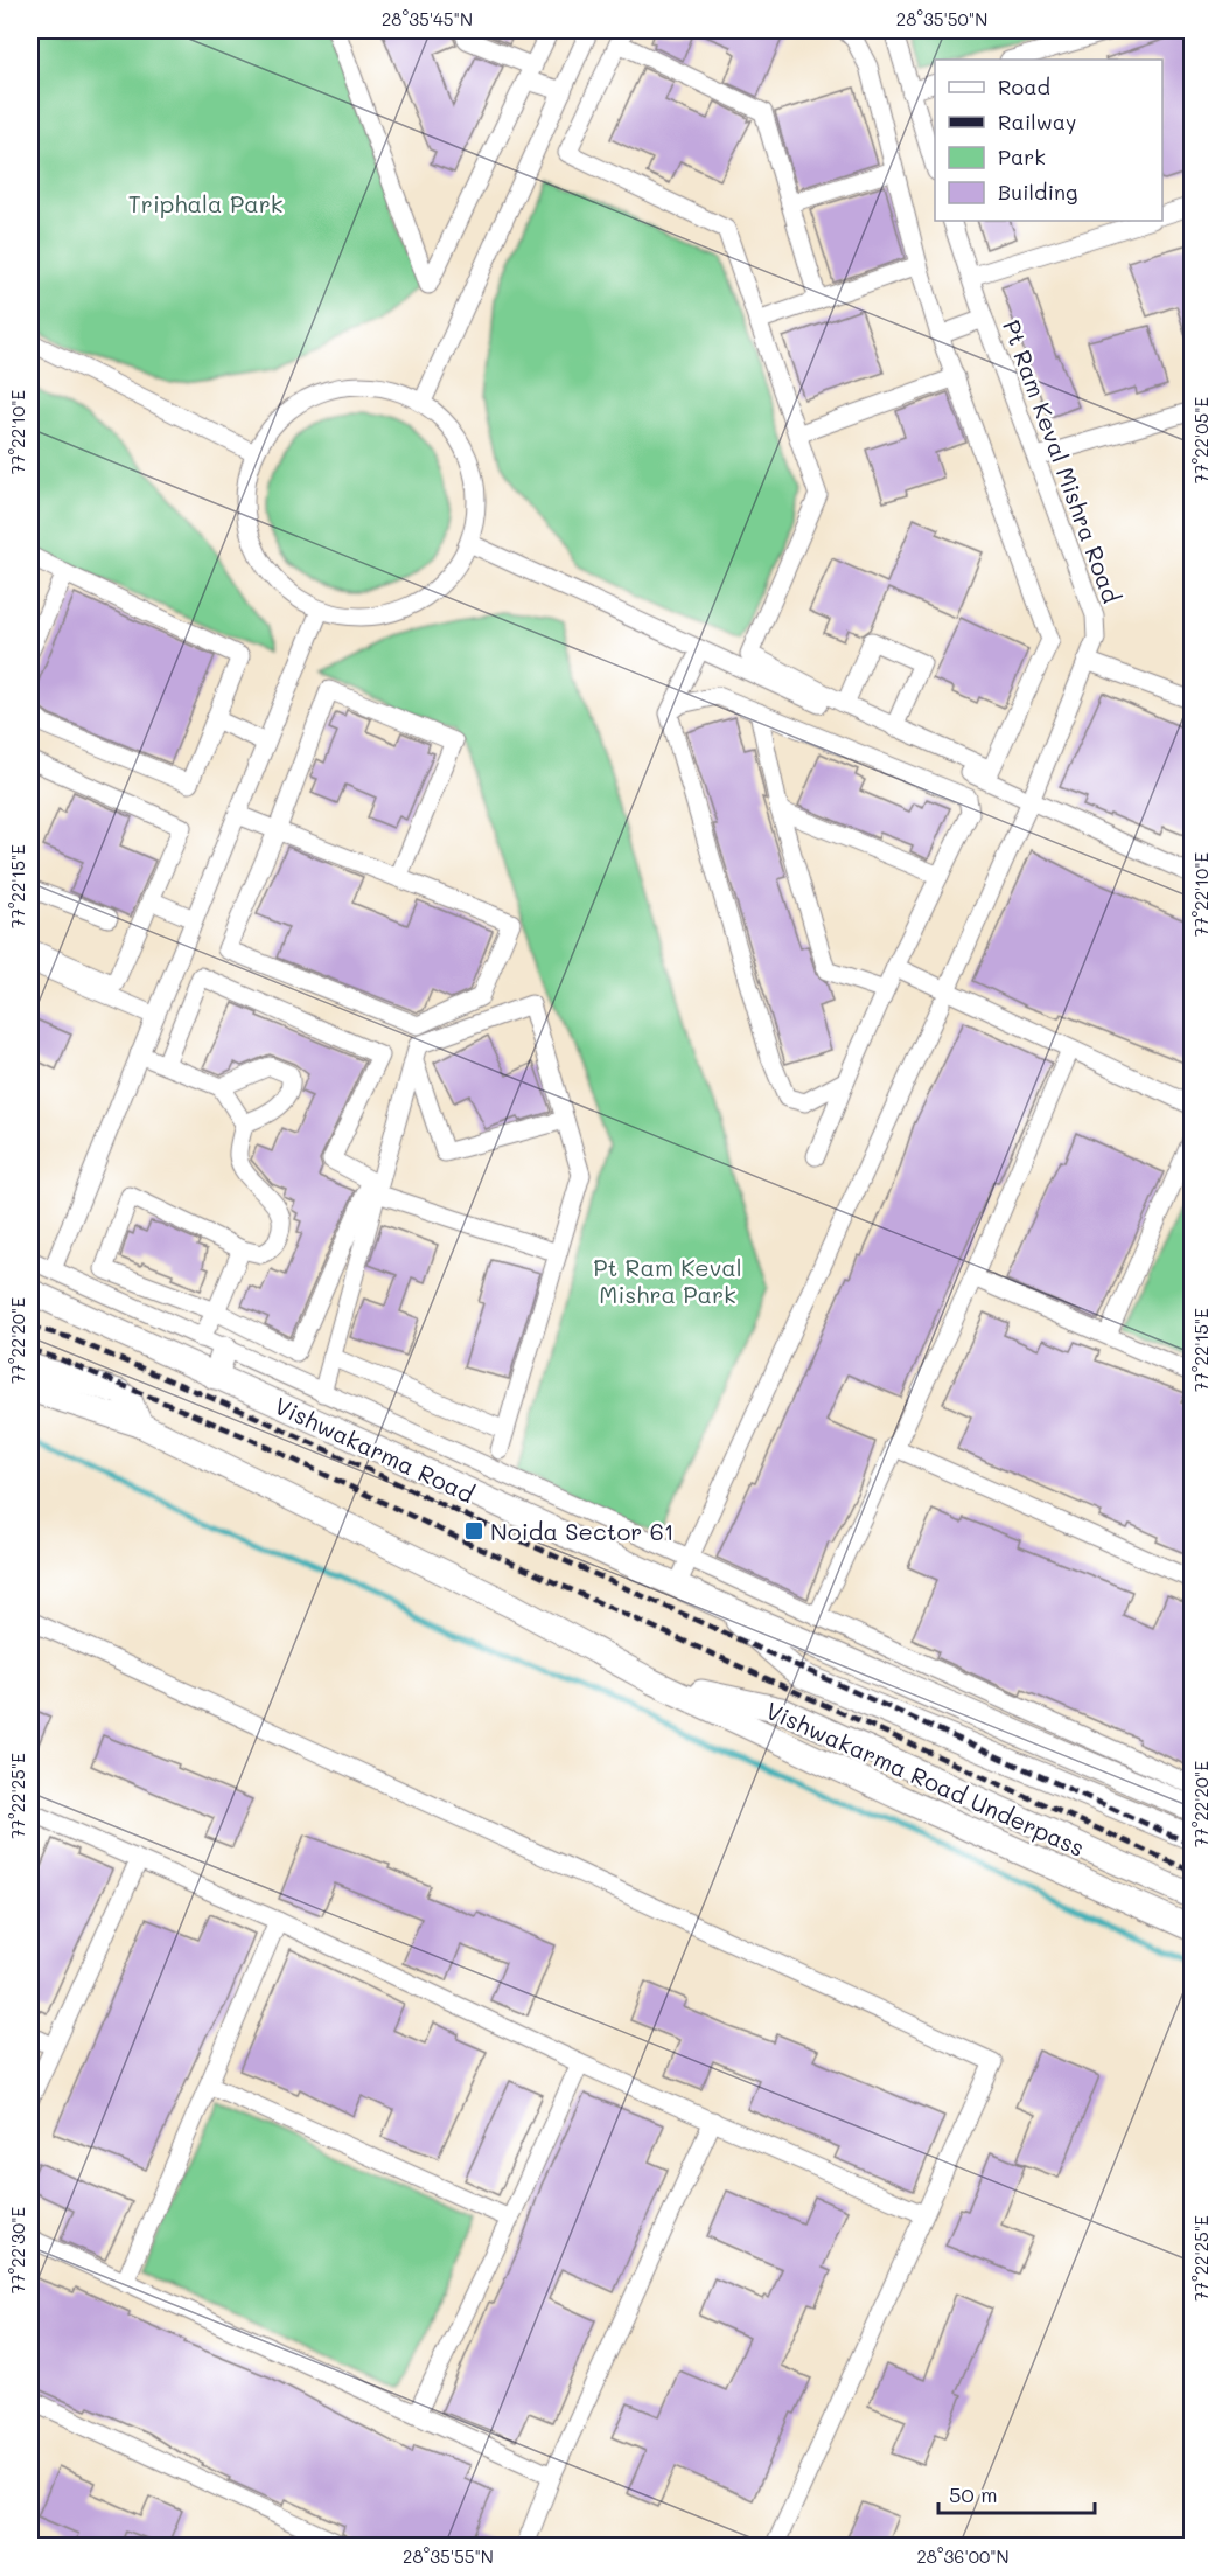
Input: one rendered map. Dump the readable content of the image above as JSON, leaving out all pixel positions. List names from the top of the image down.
{
  "streets": {
    "main road": ["Vishwakarma Road", "Vishwakarma Road Underpass"],
    "street": ["Pt Ram Keval Mishra Road"]
  },
  "crossings": [
    ["Pt Ram Keval Mishra Road", "Vishwakarma Road"],
    ["Vishwakarma Road", "Vishwakarma Road Underpass"]
  ],
  "parks": ["Triphala Park", "Pt Ram Keval Mishra Park"],
  "places": {
    "transit": ["Noida Sector 61"]
  },
  "legend": [
    "Road",
    "Railway",
    "Park",
    "Building"
  ],
  "scale_bar": "50 m",
  "coordinates": [
    "28°35'45\"N",
    "28°35'50\"N",
    "77°22'10\"E",
    "77°22'05\"E",
    "77°22'15\"E",
    "77°22'20\"E",
    "77°22'25\"E",
    "77°22'30\"E",
    "28°35'55\"N",
    "28°36'00\"N"
  ]
}
